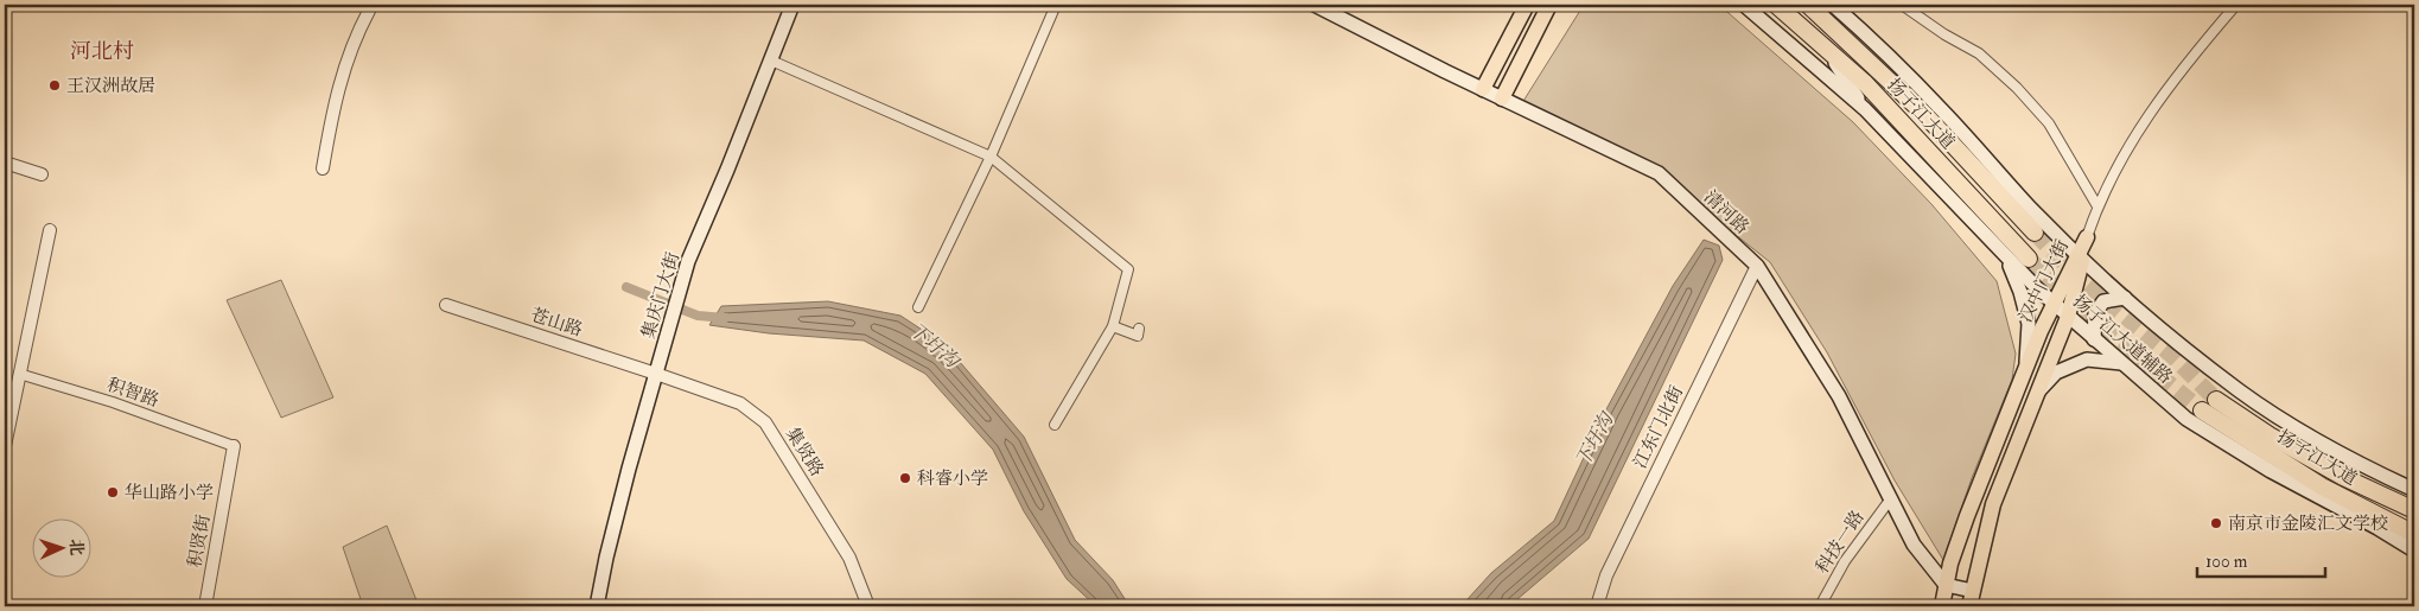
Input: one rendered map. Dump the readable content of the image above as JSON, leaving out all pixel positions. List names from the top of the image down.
{
  "streets": {
    "highway": ["扬子江大道"],
    "main road": [
      "清河路",
      "汉中门大街",
      "集庆门大街",
      "扬子江大道辅路"
    ],
    "street": [
      "苍山路",
      "积智路",
      "江东门北街",
      "集贤路",
      "积贤街",
      "科技一路"
    ]
  },
  "crossings": [
    ["清河路", "汉中门大街"],
    ["清河路", "江东门北街"],
    ["清河路", "科技一路"],
    ["汉中门大街", "扬子江大道辅路"],
    ["集庆门大街", "苍山路"],
    ["集庆门大街", "集贤路"],
    ["苍山路", "集贤路"],
    ["积智路", "积贤街"]
  ],
  "districts": ["河北村"],
  "water": ["下圩沟"],
  "places": [
    "王汉洲故居",
    "科睿小学",
    "华山路小学",
    "南京市金陵汇文学校"
  ],
  "scale_bar": "100 m",
  "north": "right"
}
